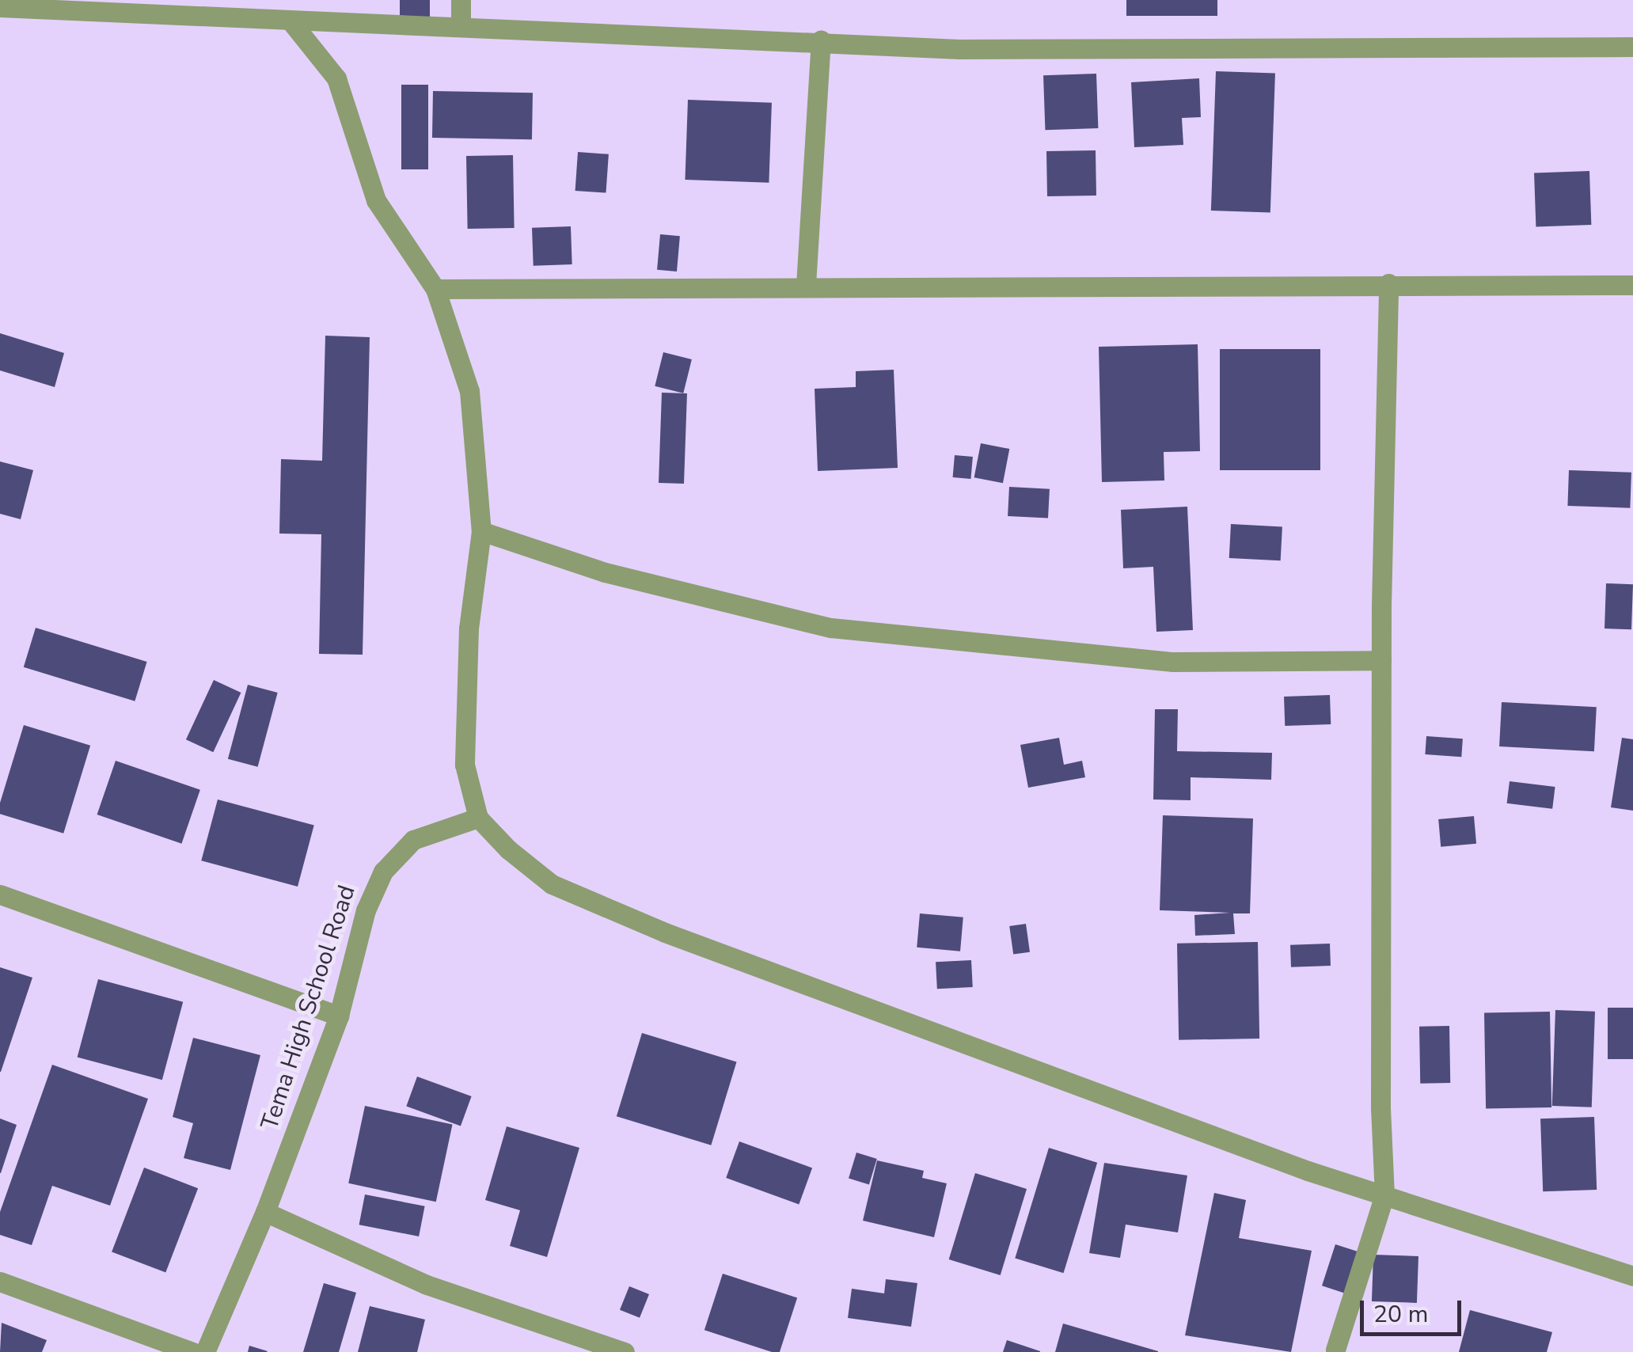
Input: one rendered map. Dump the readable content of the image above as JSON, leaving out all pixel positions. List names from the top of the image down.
{
  "streets": {
    "street": ["Tema High School Road"]
  },
  "scale_bar": "20 m"
}
